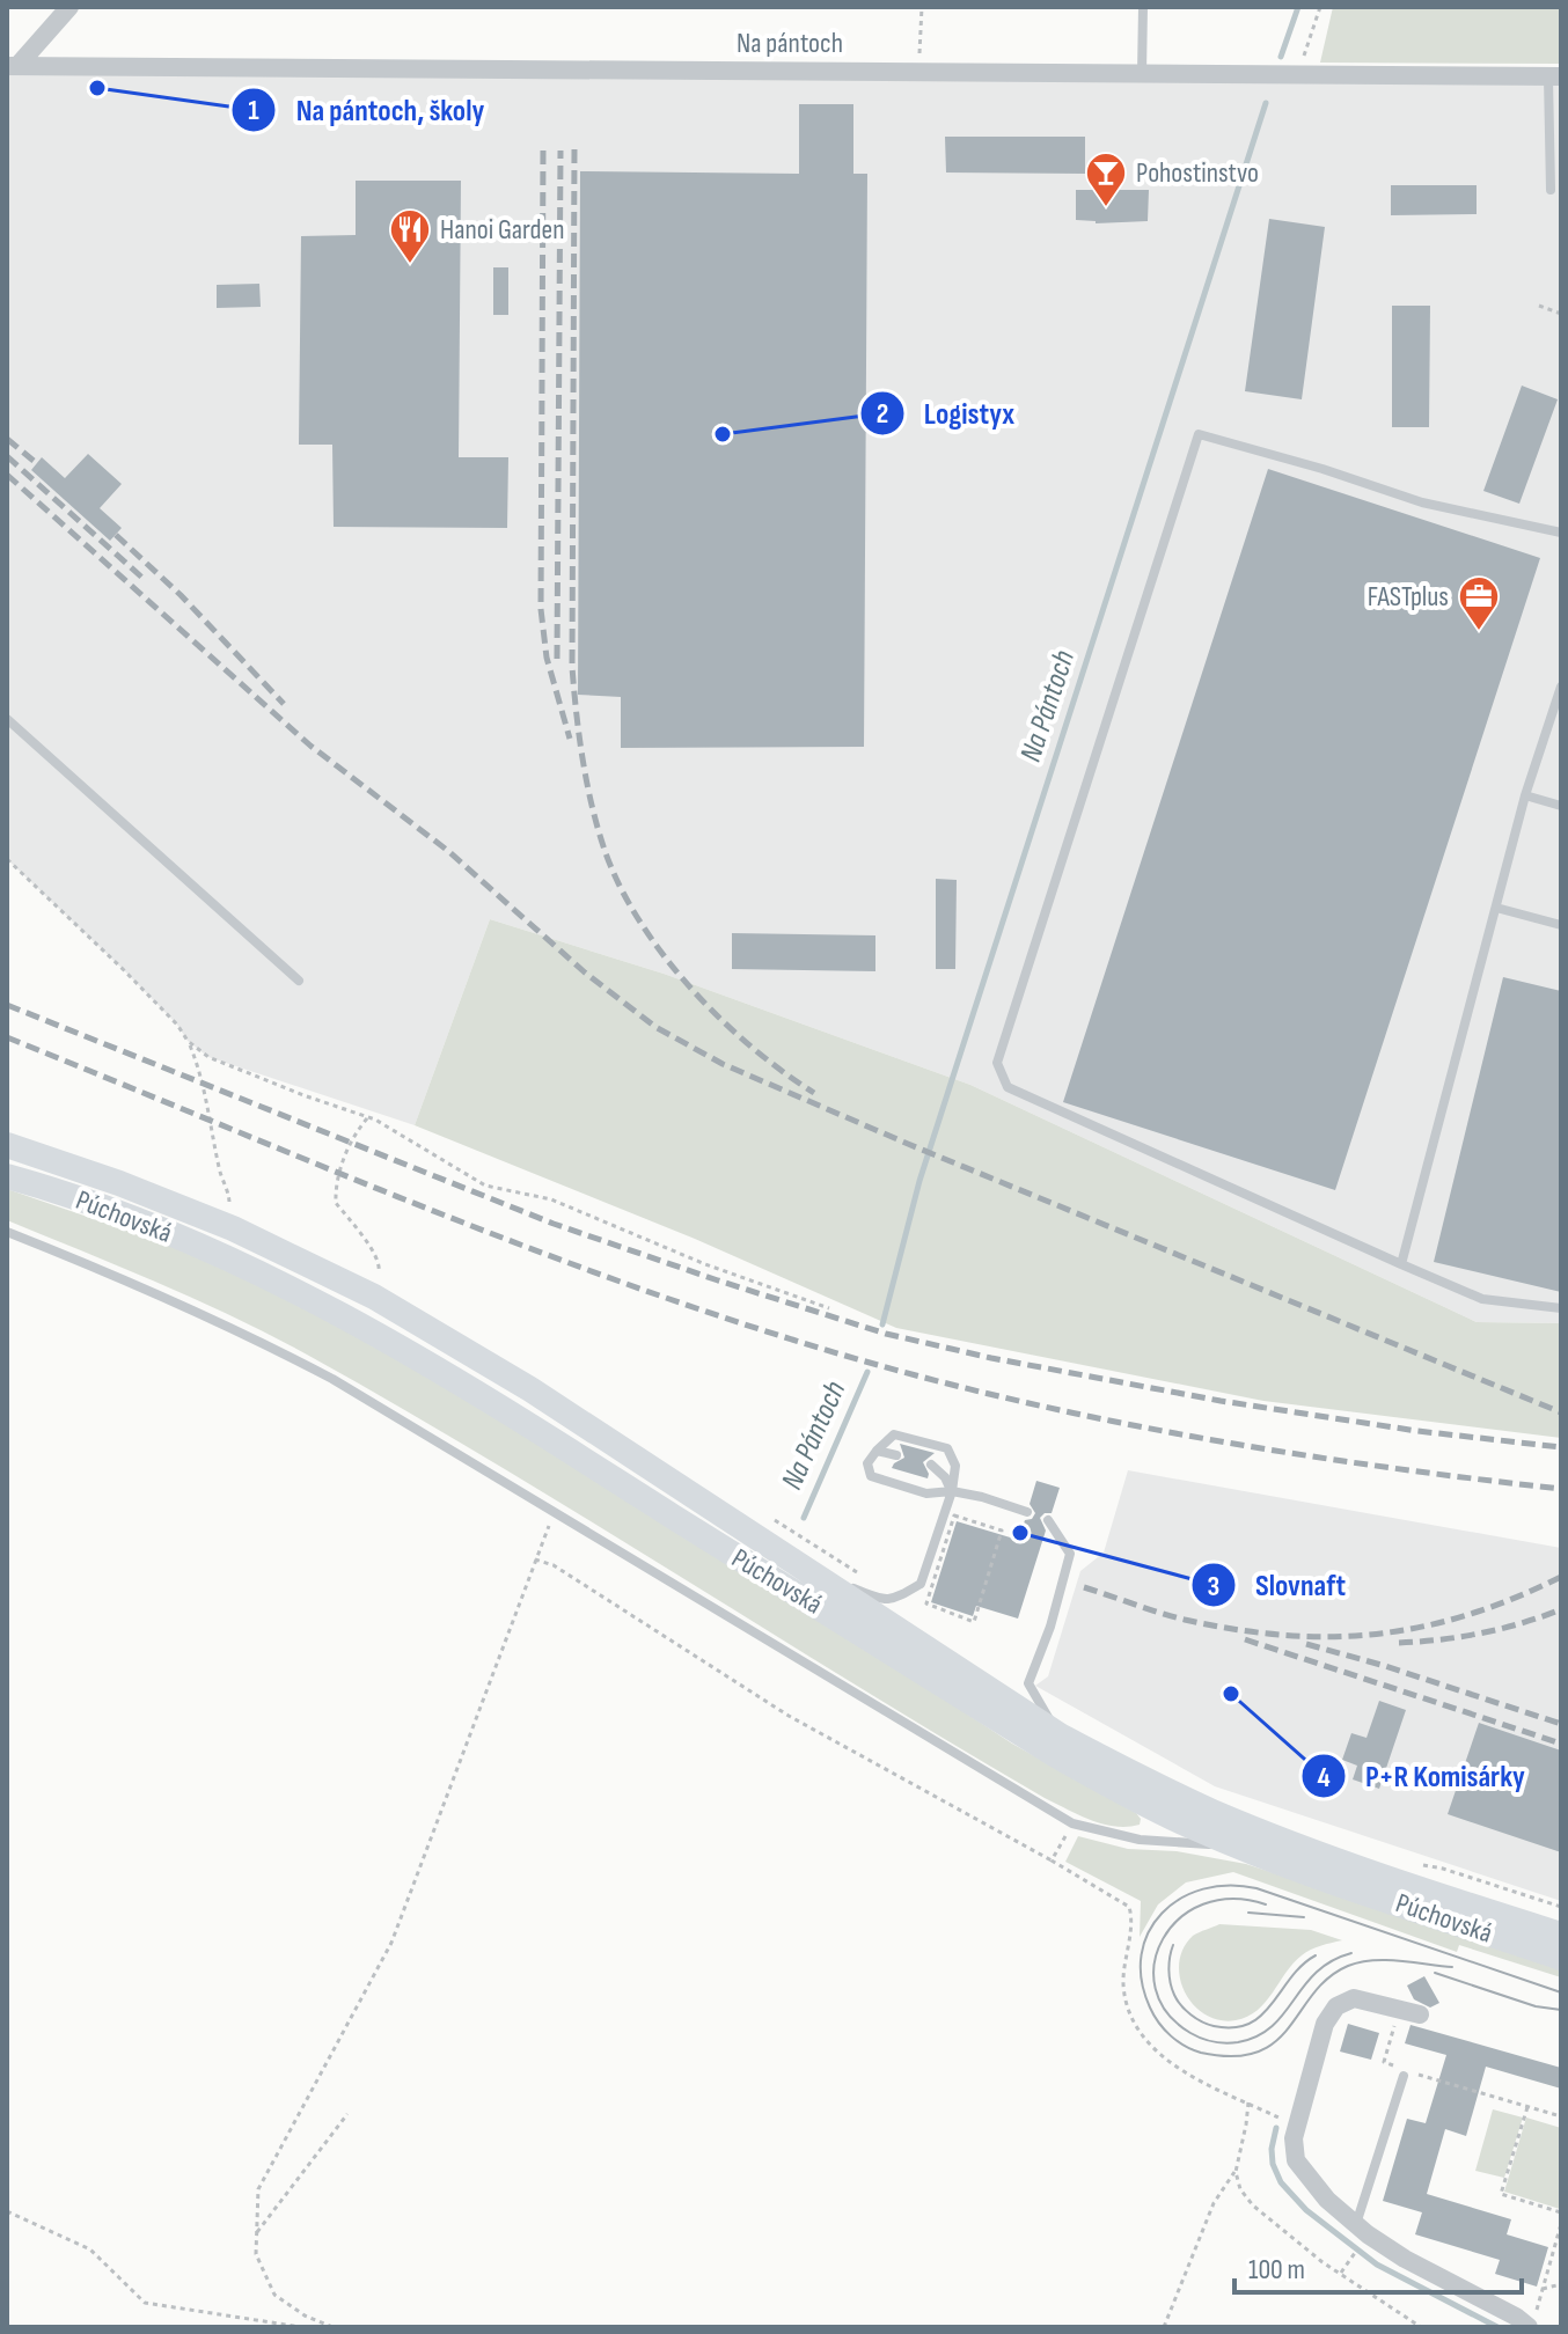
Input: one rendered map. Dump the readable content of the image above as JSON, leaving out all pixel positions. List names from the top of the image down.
{
  "streets": {
    "main road": ["Púchovská"],
    "street": ["Na pántoch"]
  },
  "water": ["Na Pántoch"],
  "places": {
    "other": [
      "Na pántoch, školy",
      "Logistyx",
      "Slovnaft",
      "P+R Komisárky"
    ],
    "bar": ["Pohostinstvo"],
    "restaurant": ["Hanoi Garden"],
    "office": ["FASTplus"]
  },
  "scale_bar": "100 m"
}
